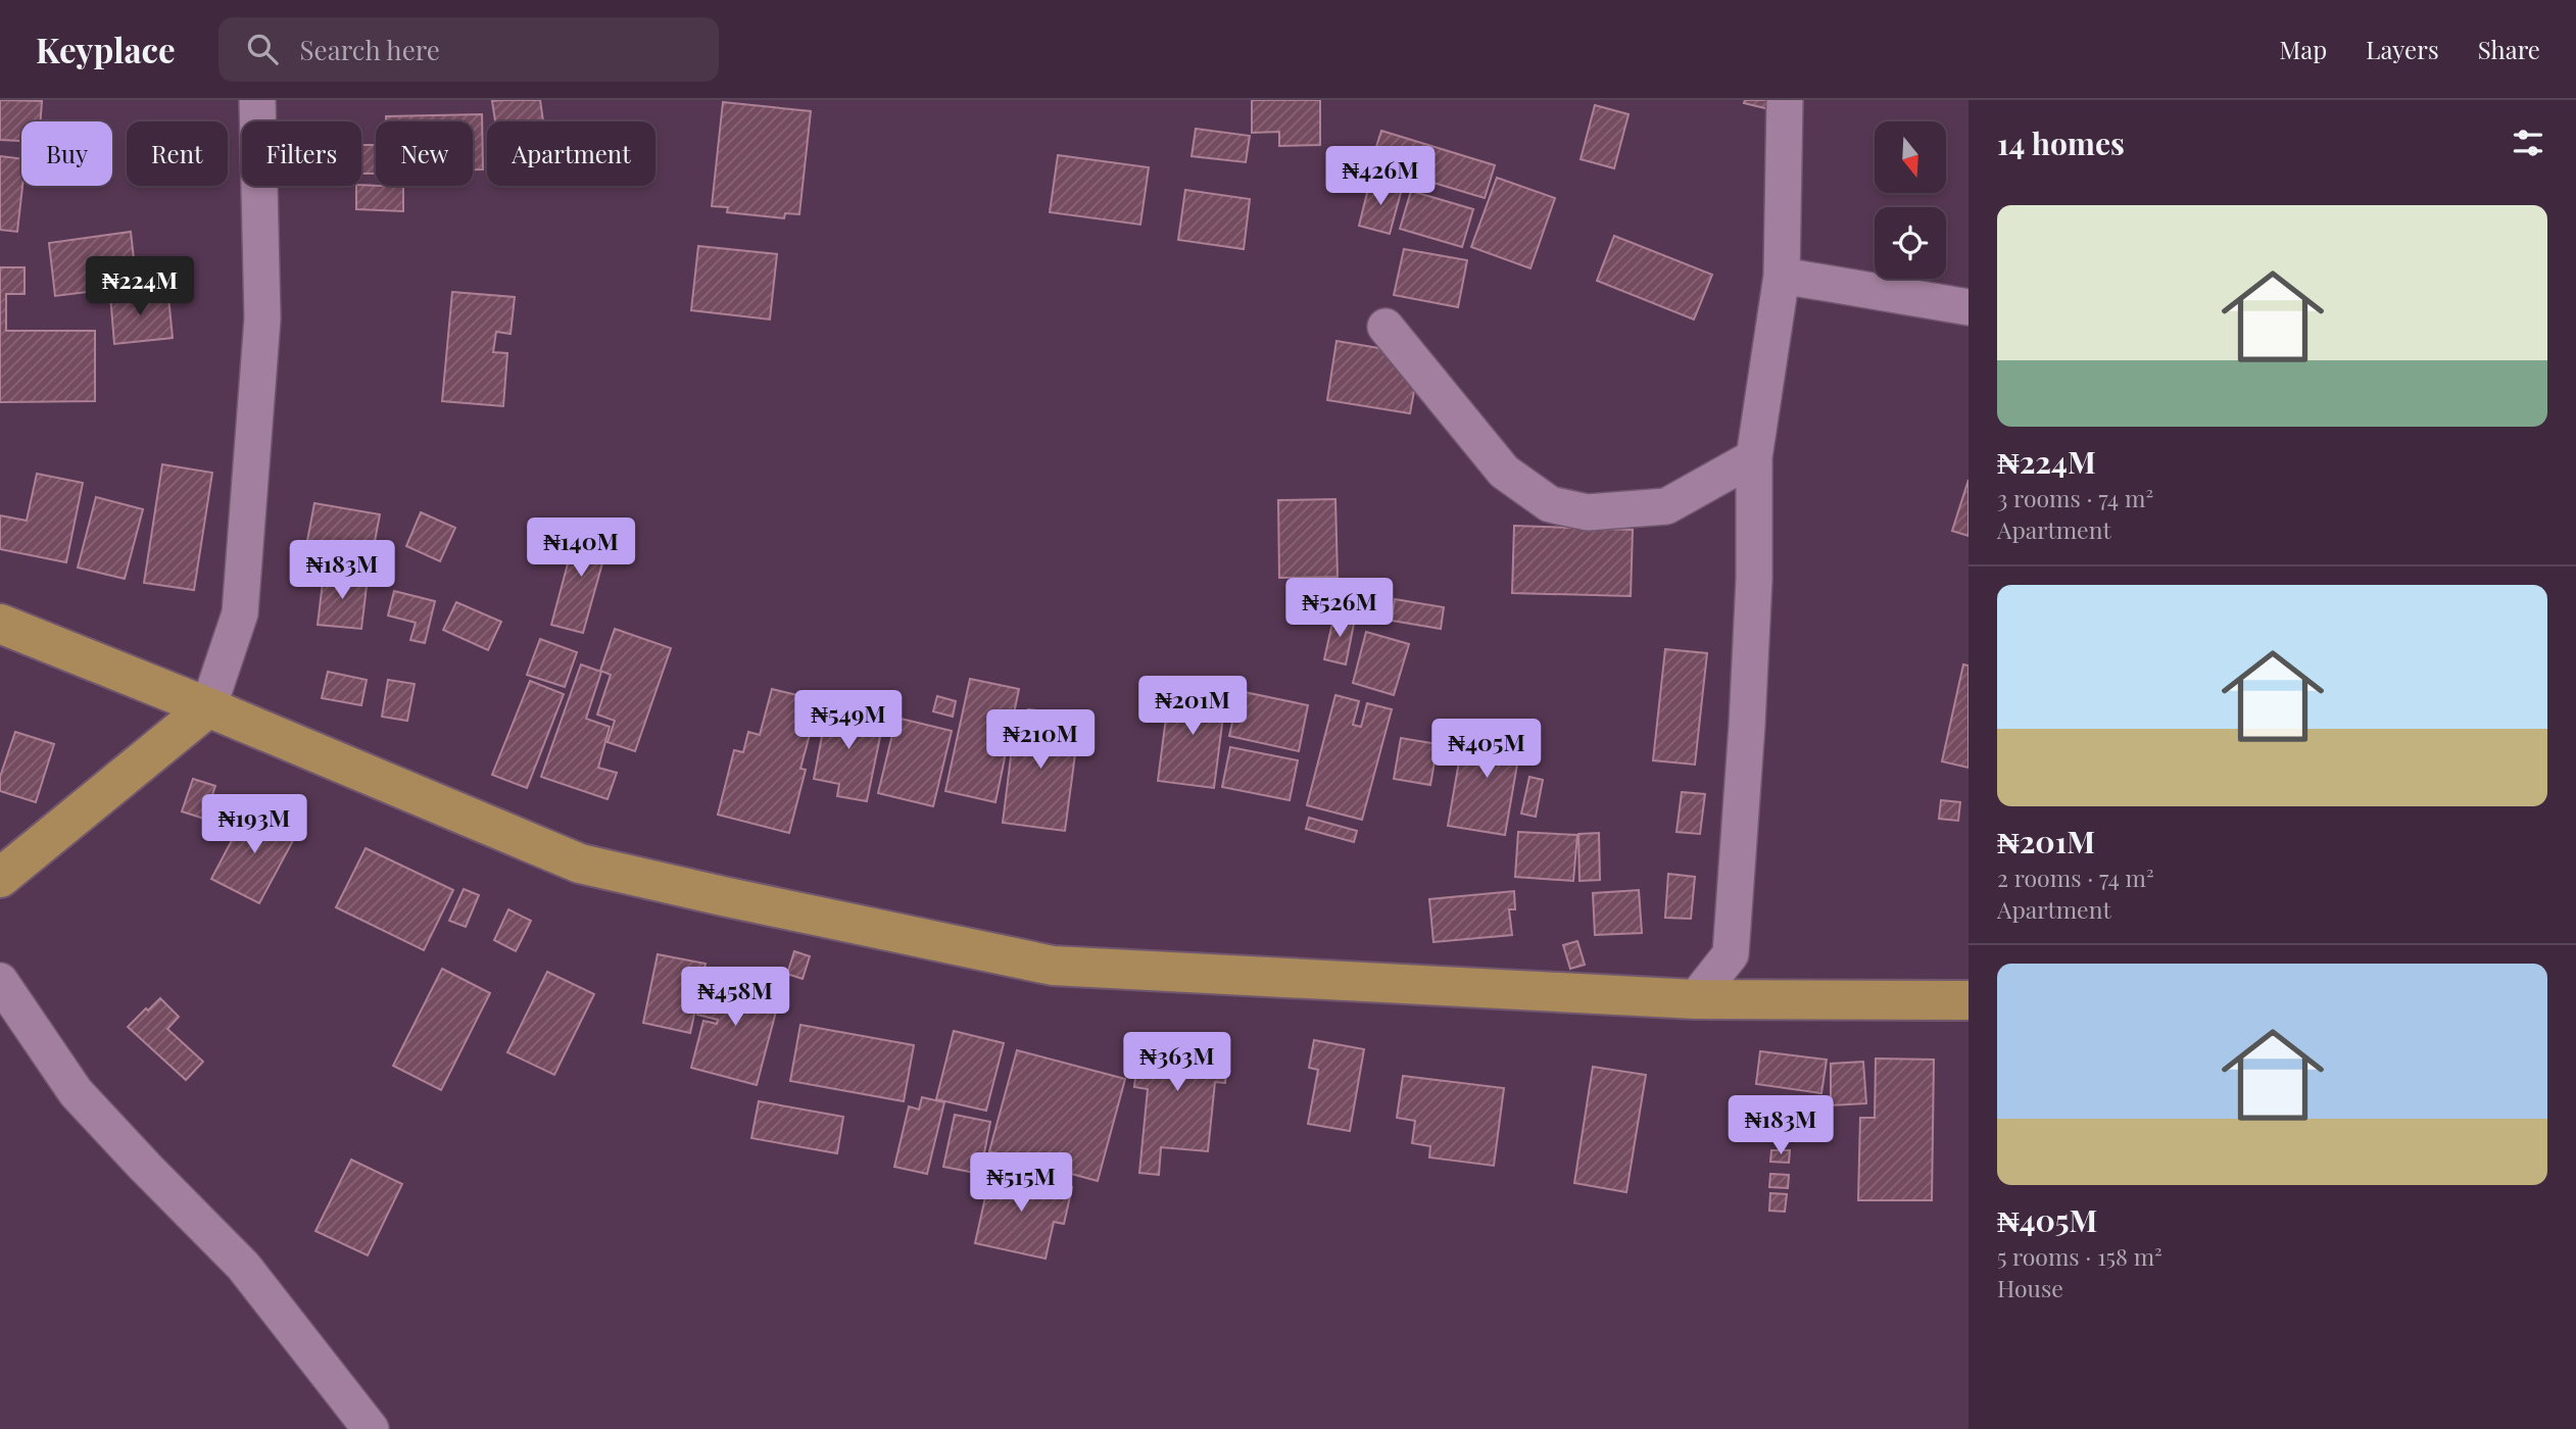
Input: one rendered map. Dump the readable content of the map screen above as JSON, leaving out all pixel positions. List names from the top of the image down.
{
  "north": "bottom",
  "page": {
    "header": "Keyplace",
    "search": "Search here",
    "nav": ["Map", "Layers", "Share"],
    "heading": "14 homes",
    "chip": [
      "Buy",
      "Rent",
      "Filters",
      "New",
      "Apartment"
    ],
    "price": [
      "₦426M",
      "₦224M",
      "₦140M",
      "₦183M",
      "₦526M",
      "₦201M",
      "₦549M",
      "₦210M",
      "₦405M",
      "₦193M",
      "₦458M",
      "₦363M",
      "₦183M",
      "₦515M"
    ],
    "list": [
      {
        "name": "₦224M",
        "note": "3 rooms · 74 m² · Apartment"
      },
      {
        "name": "₦201M",
        "note": "2 rooms · 74 m² · Apartment"
      },
      {
        "name": "₦405M",
        "note": "5 rooms · 158 m² · House"
      }
    ]
  }
}
